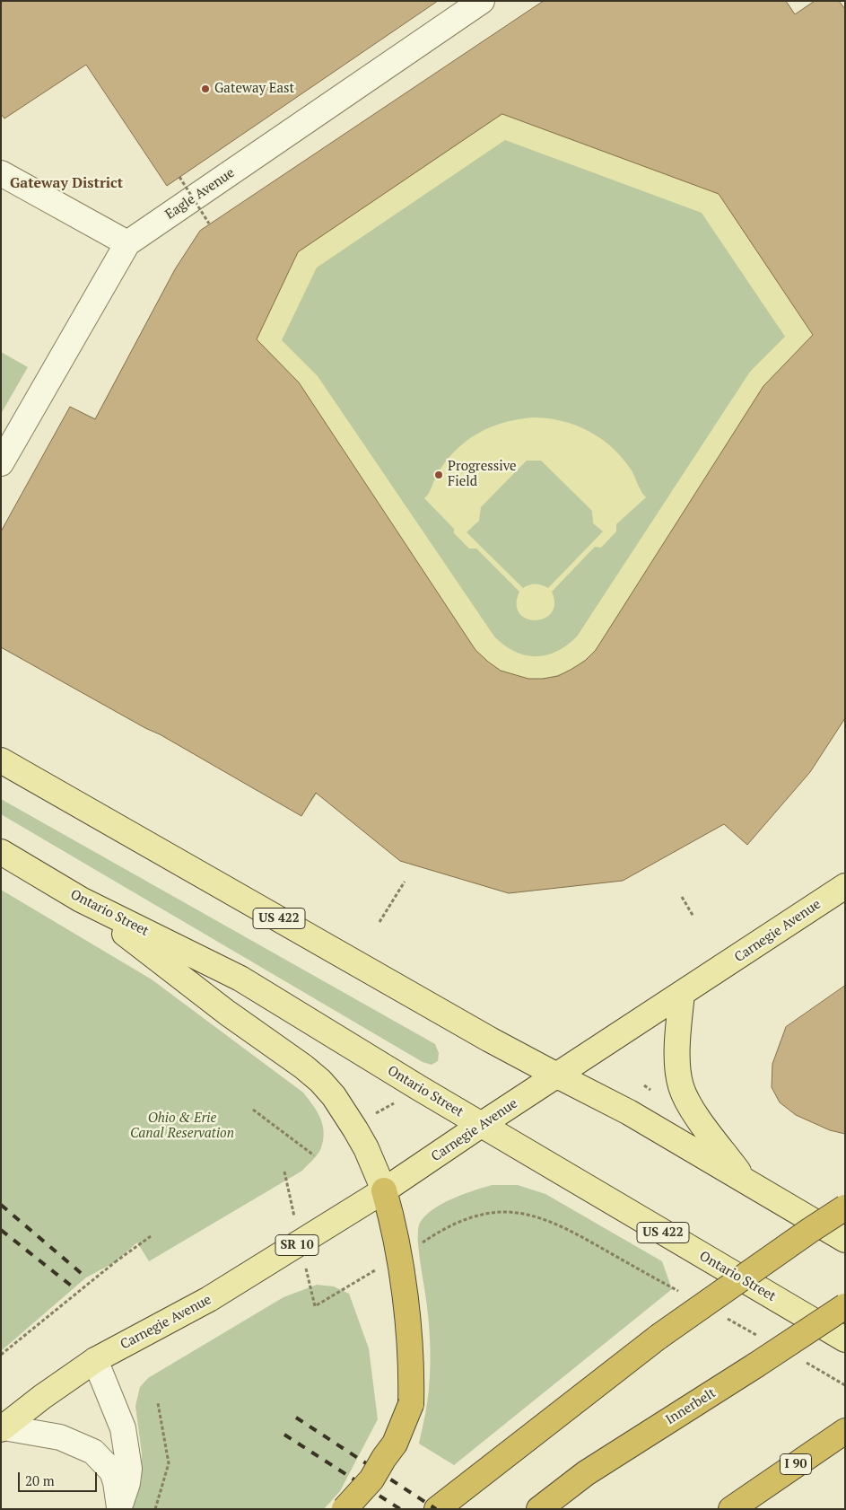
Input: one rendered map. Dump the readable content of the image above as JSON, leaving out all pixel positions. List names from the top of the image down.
{
  "streets": {
    "highway": ["Innerbelt", "I 90"],
    "main road": [
      "Ontario Street",
      "US 422",
      "Carnegie Avenue",
      "SR 10"
    ],
    "street": ["Eagle Avenue"]
  },
  "crossings": [
    ["Ontario Street", "Carnegie Avenue"],
    ["US 422", "Carnegie Avenue"],
    ["Carnegie Avenue", "SR 10"]
  ],
  "districts": ["Gateway District"],
  "parks": ["Ohio & Erie Canal Reservation"],
  "places": ["Gateway East", "Progressive Field"],
  "scale_bar": "20 m"
}
